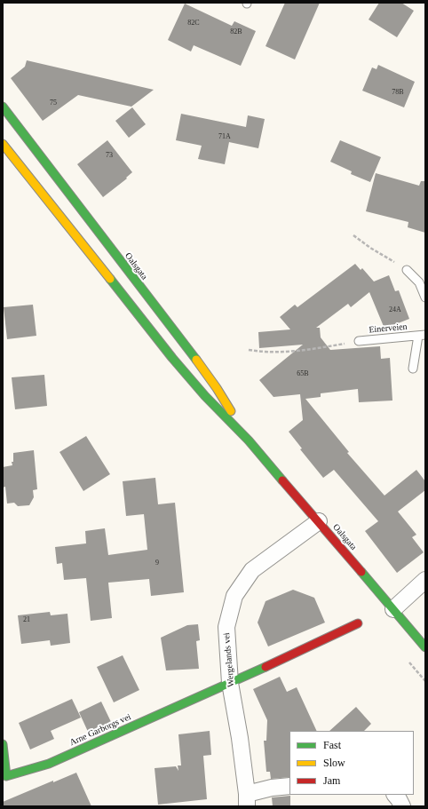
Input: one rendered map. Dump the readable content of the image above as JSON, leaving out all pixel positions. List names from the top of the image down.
{
  "streets": {
    "main road": ["Oalsgata", "Arne Garborgs vei"],
    "street": ["Wergelands vei"],
    "lane": ["Einerveien"]
  },
  "crossings": [
    ["Oalsgata", "Wergelands vei"],
    ["Wergelands vei", "Arne Garborgs vei"]
  ],
  "house_numbers": [
    "82C",
    "82B",
    "78B",
    "75",
    "71A",
    "73",
    "24A",
    "65B",
    "9",
    "21"
  ],
  "legend": ["Fast", "Slow", "Jam"]
}
